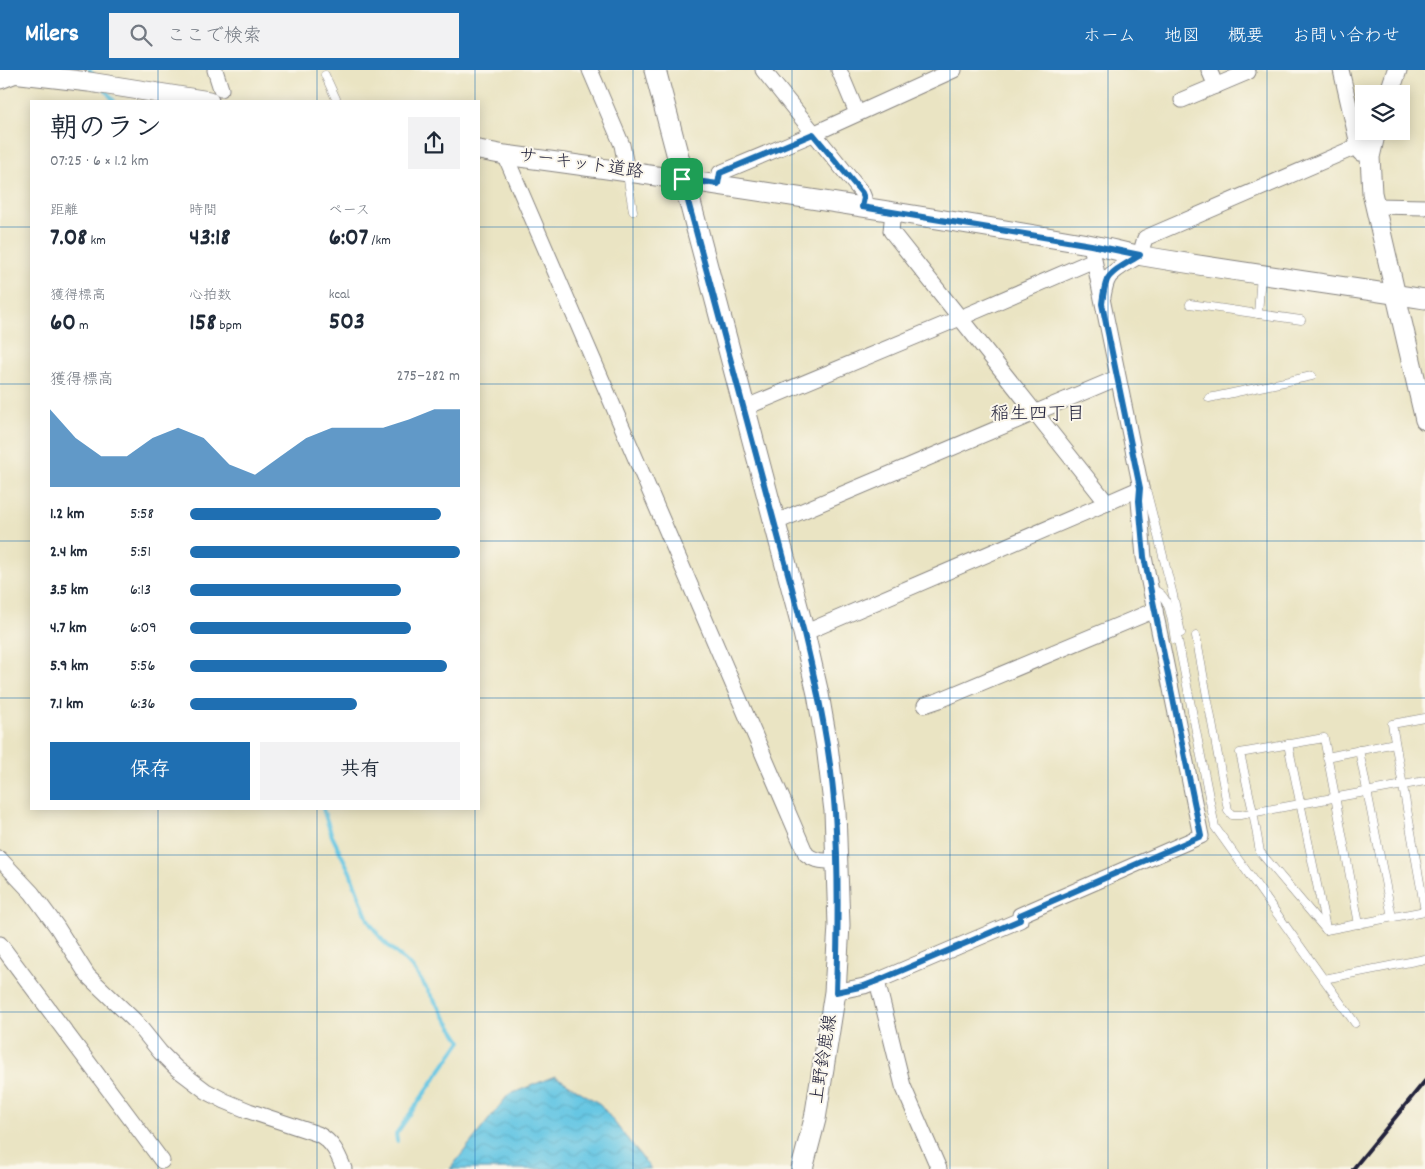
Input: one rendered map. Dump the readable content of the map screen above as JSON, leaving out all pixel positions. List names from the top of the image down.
{
  "streets": {
    "main road": ["上野鈴鹿線"],
    "street": ["サーキット道路"]
  },
  "crossings": [
    ["サーキット道路", "上野鈴鹿線"]
  ],
  "districts": ["稲生四丁目"],
  "page": {
    "header": "Milers",
    "search": "ここで検索",
    "nav": [
      "ホーム",
      "地図",
      "概要",
      "お問い合わせ"
    ],
    "heading": ["朝のラン", "07:25 · 6 × 1.2 km"],
    "stats": [
      ["距離", "7.08 km"],
      ["時間", "43:18"],
      ["ペース", "6:07 /km"],
      ["獲得標高", "60 m"],
      ["心拍数", "158 bpm"],
      ["kcal", "503"]
    ],
    "chart": ["獲得標高", "275–282 m"],
    "list": [
      {
        "name": "1.2 km",
        "note": "5:58"
      },
      {
        "name": "2.4 km",
        "note": "5:51"
      },
      {
        "name": "3.5 km",
        "note": "6:13"
      },
      {
        "name": "4.7 km",
        "note": "6:09"
      },
      {
        "name": "5.9 km",
        "note": "5:56"
      },
      {
        "name": "7.1 km",
        "note": "6:36"
      }
    ],
    "buttons": ["保存", "共有"]
  }
}
